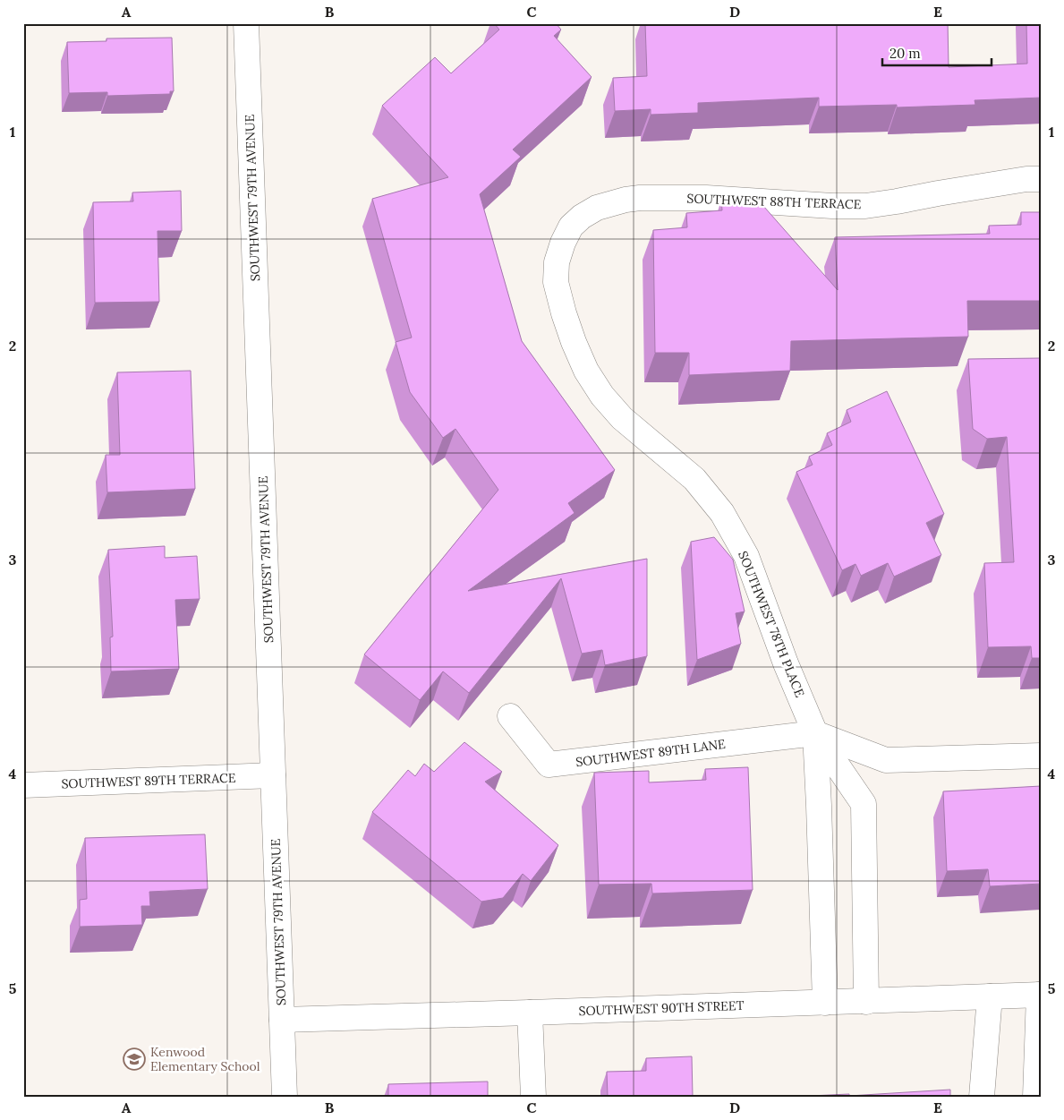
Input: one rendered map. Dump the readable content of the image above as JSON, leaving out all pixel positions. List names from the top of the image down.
{
  "streets": {
    "street": [
      "SOUTHWEST 79TH AVENUE",
      "SOUTHWEST 88TH TERRACE",
      "SOUTHWEST 78TH PLACE",
      "SOUTHWEST 89TH LANE",
      "SOUTHWEST 89TH TERRACE",
      "SOUTHWEST 90TH STREET"
    ]
  },
  "crossings": [
    ["SOUTHWEST 79TH AVENUE", "SOUTHWEST 89TH TERRACE"],
    ["SOUTHWEST 79TH AVENUE", "SOUTHWEST 90TH STREET"],
    ["SOUTHWEST 88TH TERRACE", "SOUTHWEST 78TH PLACE"],
    ["SOUTHWEST 78TH PLACE", "SOUTHWEST 89TH LANE"]
  ],
  "places": {
    "school or university": ["Kenwood Elementary School"]
  },
  "scale_bar": "20 m",
  "grid": {
    "columns": [
      "A",
      "B",
      "C",
      "D",
      "E"
    ],
    "rows": [
      "1",
      "2",
      "3",
      "4",
      "5"
    ]
  }
}
